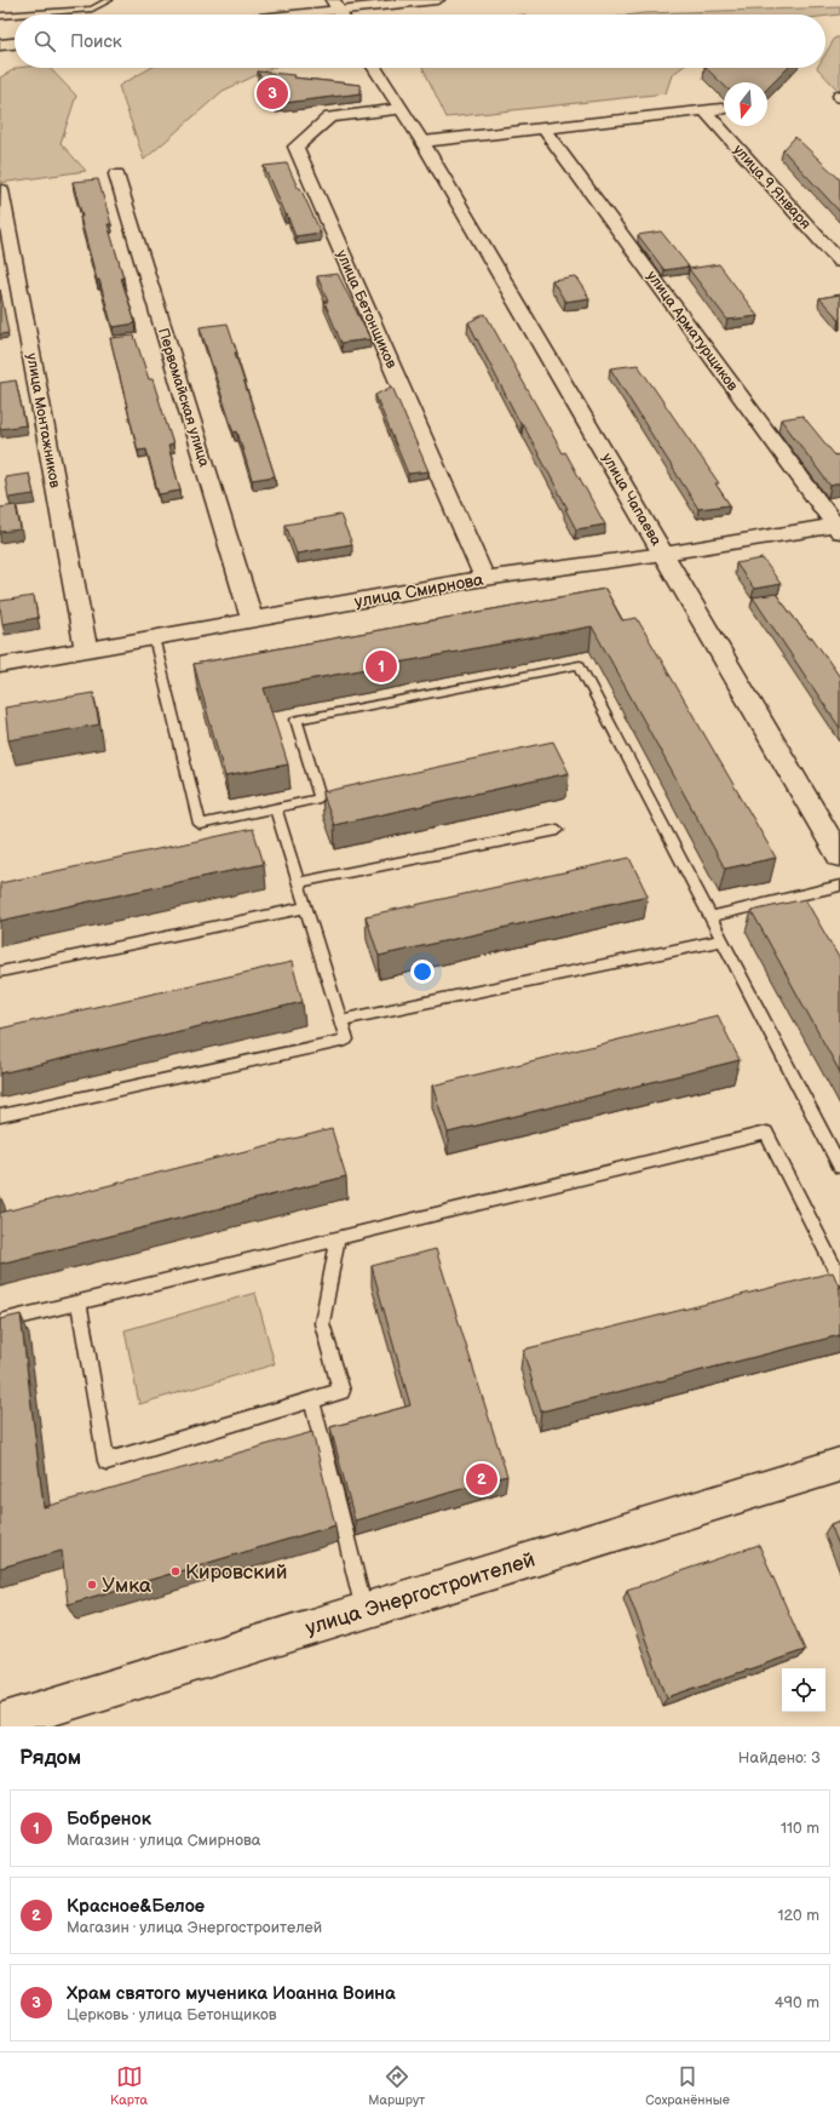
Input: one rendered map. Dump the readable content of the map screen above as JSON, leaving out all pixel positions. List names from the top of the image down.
{
  "streets": {
    "street": [
      "улица 9 Января",
      "улица Бетонщиков",
      "улица Арматурщиков",
      "Первомайская улица",
      "улица Монтажников",
      "улица Чапаева",
      "улица Смирнова",
      "улица Энергостроителей"
    ]
  },
  "crossings": [
    ["улица Бетонщиков", "улица Чапаева"],
    ["улица Бетонщиков", "улица Смирнова"],
    ["улица Арматурщиков", "улица Смирнова"],
    ["Первомайская улица", "улица Смирнова"],
    ["улица Монтажников", "улица Смирнова"],
    ["улица Чапаева", "улица Смирнова"]
  ],
  "places": ["Кировский", "Умка"],
  "north": "bottom",
  "page": {
    "search": "Поиск",
    "pins": ["3", "1", "2"],
    "heading": ["Рядом", "Найдено: 3"],
    "list": [
      {
        "mark": "1",
        "name": "Бобренок",
        "note": "Магазин · улица Смирнова",
        "value": "110 m"
      },
      {
        "mark": "2",
        "name": "Красное&Белое",
        "note": "Магазин · улица Энергостроителей",
        "value": "120 m"
      },
      {
        "mark": "3",
        "name": "Храм святого мученика Иоанна Воина",
        "note": "Церковь · улица Бетонщиков",
        "value": "490 m"
      }
    ],
    "nav": ["Карта", "Маршрут", "Сохранённые"]
  }
}
